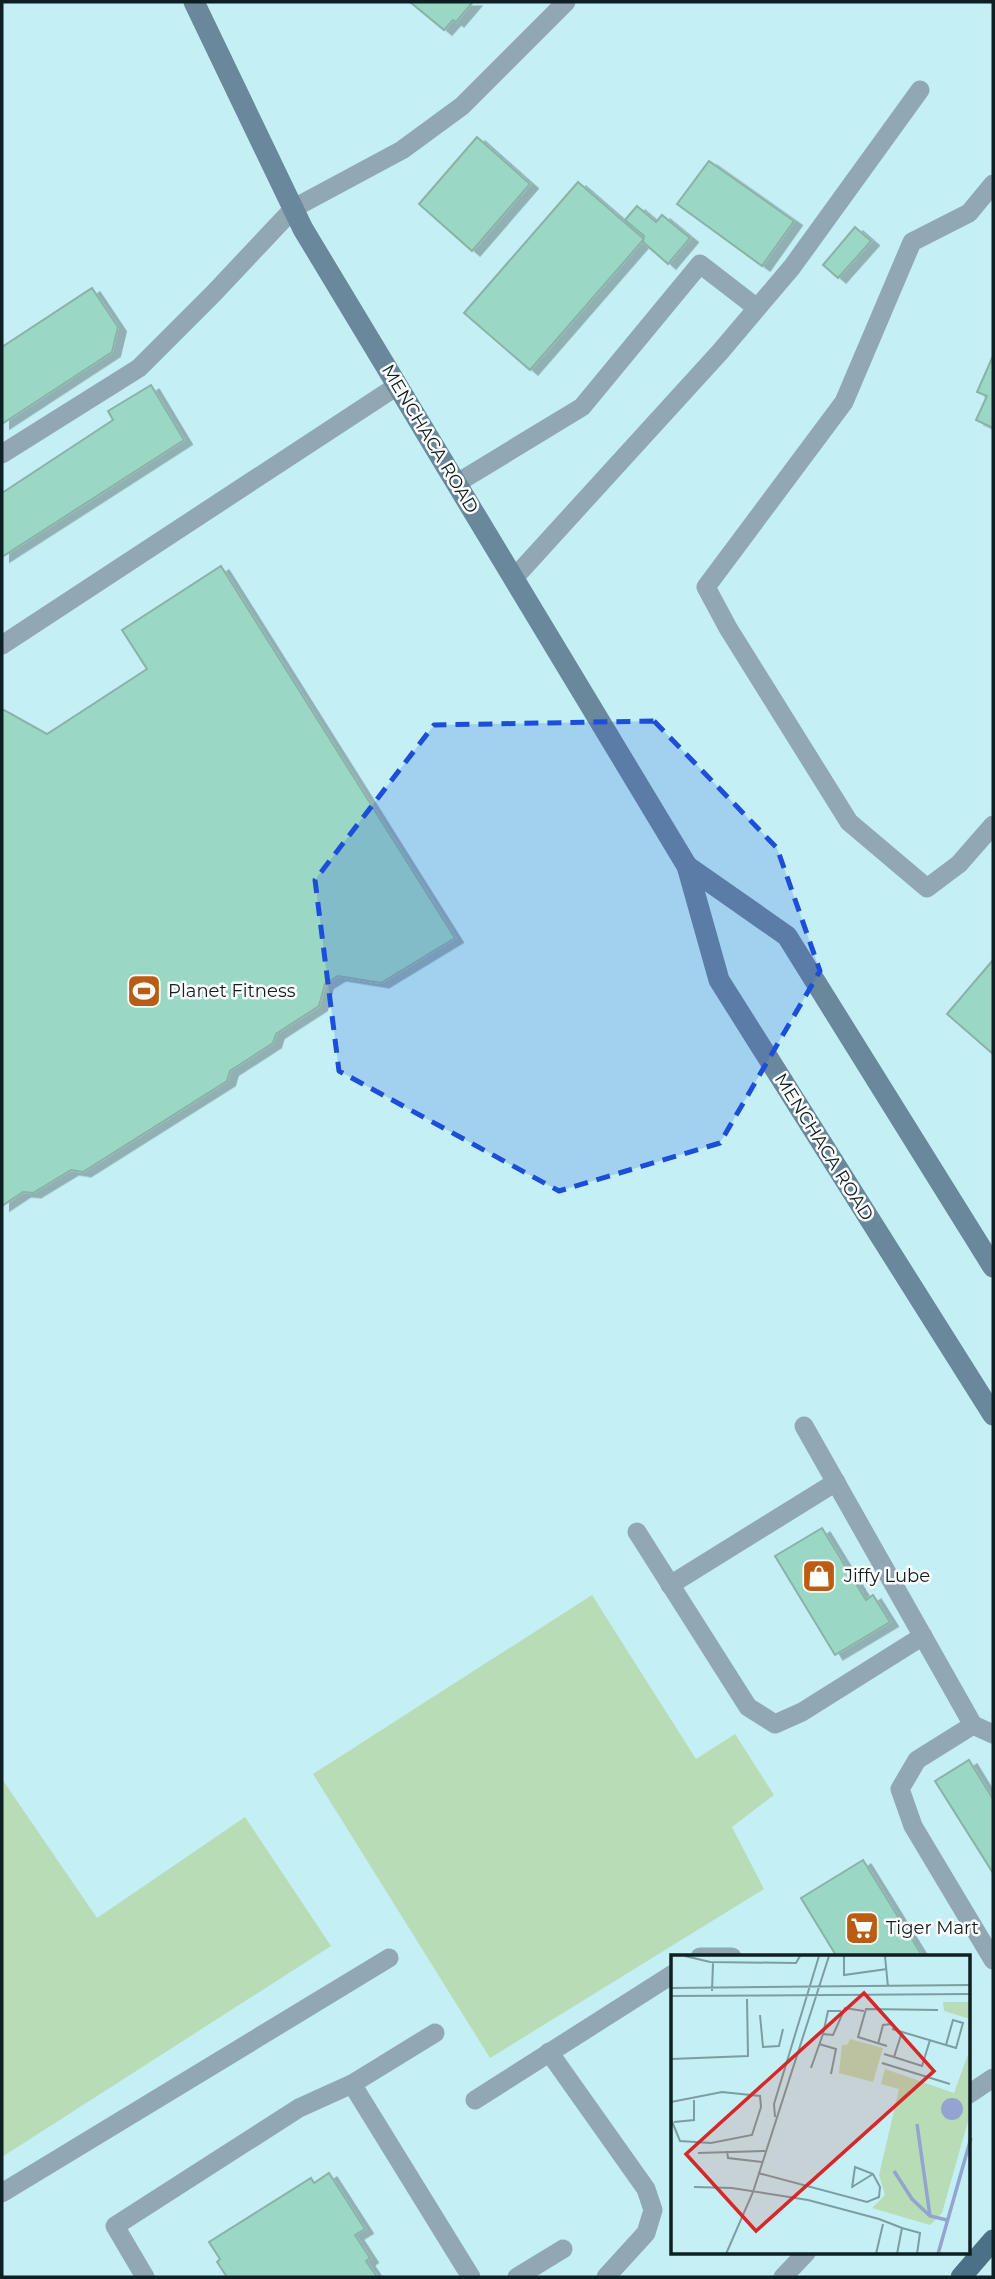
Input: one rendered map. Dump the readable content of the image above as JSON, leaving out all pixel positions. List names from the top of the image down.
{
  "streets": {
    "main road": ["MENCHACA ROAD"]
  },
  "places": {
    "sports": ["Planet Fitness"],
    "shop": ["Jiffy Lube"],
    "supermarket": ["Tiger Mart"]
  }
}
